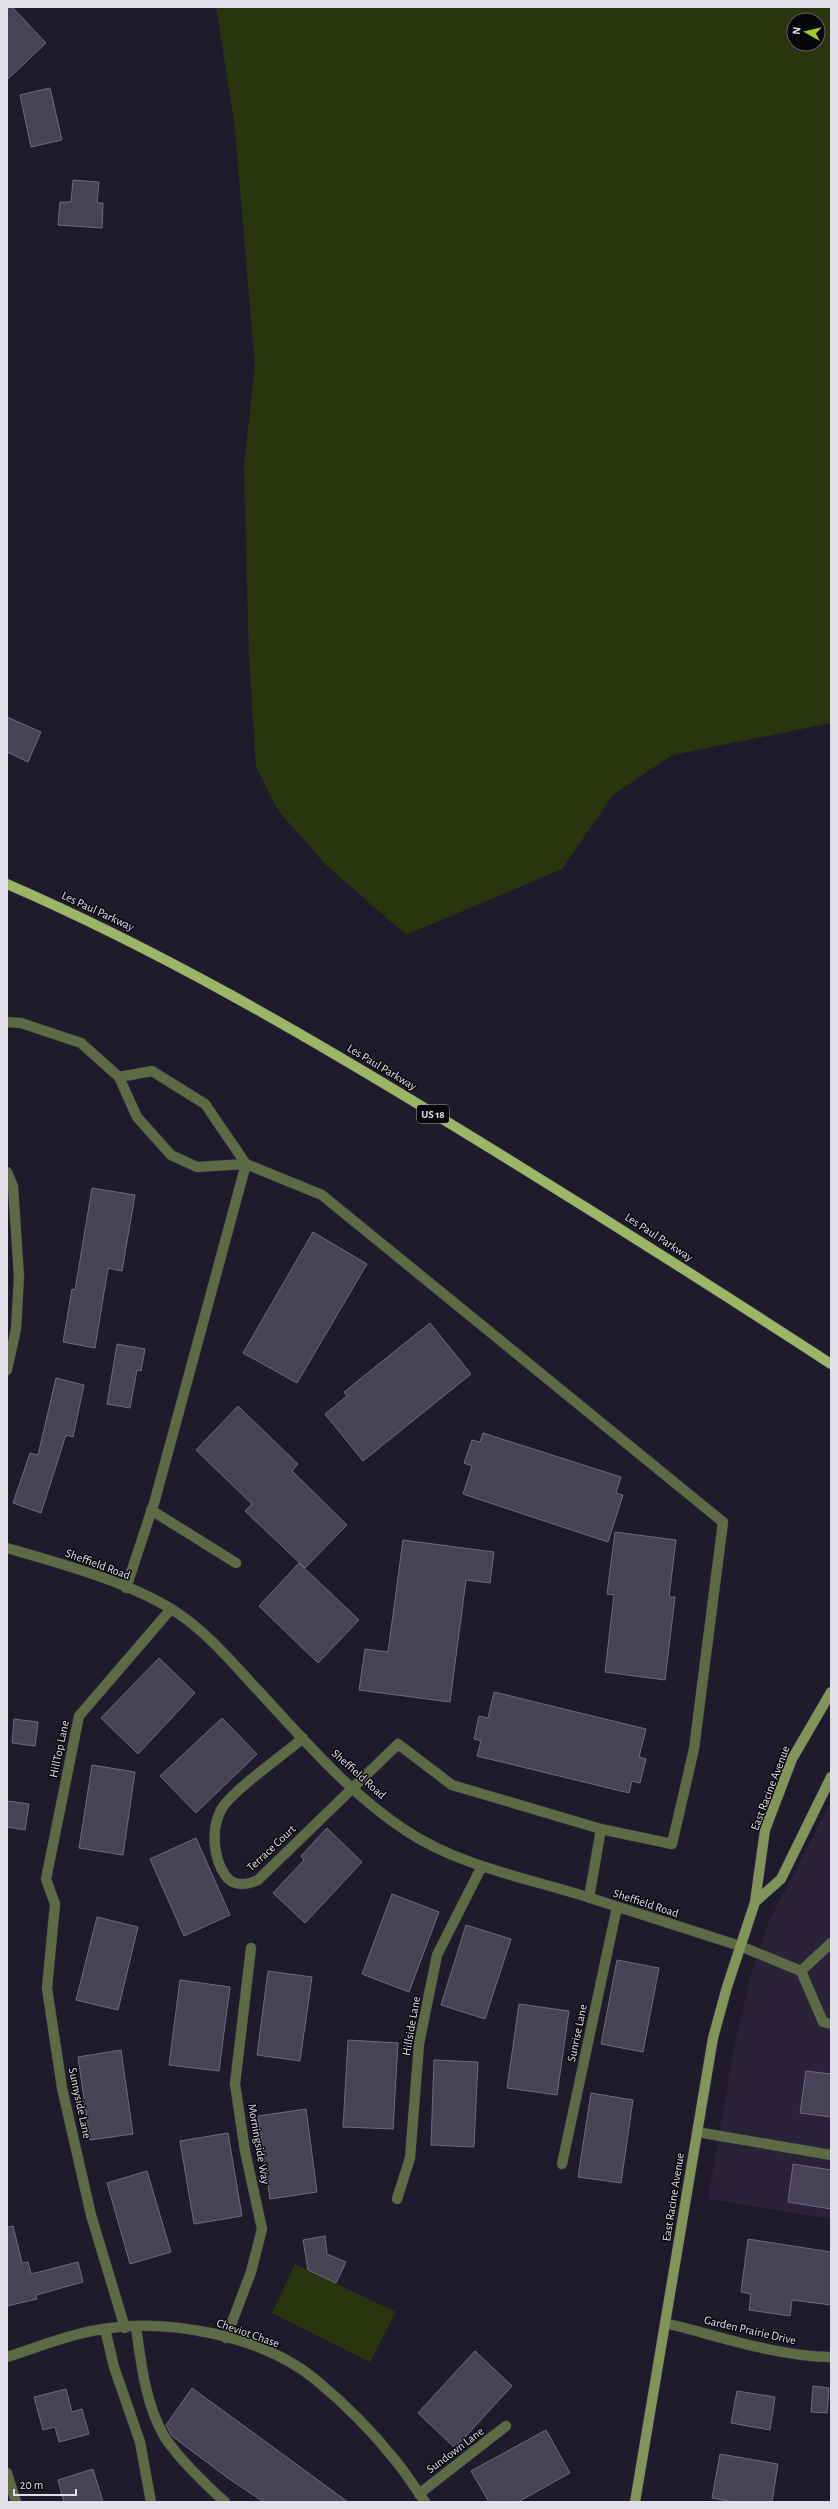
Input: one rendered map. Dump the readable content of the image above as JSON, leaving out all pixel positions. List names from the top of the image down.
{
  "streets": {
    "main road": ["Les Paul Parkway", "US 18", "East Racine Avenue"],
    "street": [
      "Sheffield Road",
      "HillTop Lane",
      "Terrace Court",
      "Hillside Lane",
      "Sunrise Lane",
      "Sunnyside Lane",
      "Morningside Way",
      "Garden Prairie Drive",
      "Cheviot Chase",
      "Sundown Lane"
    ]
  },
  "crossings": [
    ["Sheffield Road", "HillTop Lane"],
    ["Sheffield Road", "East Racine Avenue"],
    ["Sheffield Road", "Terrace Court"],
    ["Sheffield Road", "Hillside Lane"],
    ["Sheffield Road", "Sunrise Lane"],
    ["HillTop Lane", "Sunnyside Lane"],
    ["East Racine Avenue", "Garden Prairie Drive"],
    ["Sunnyside Lane", "Cheviot Chase"],
    ["Morningside Way", "Cheviot Chase"],
    ["Cheviot Chase", "Sundown Lane"]
  ],
  "scale_bar": "20 m",
  "north": "left"
}
